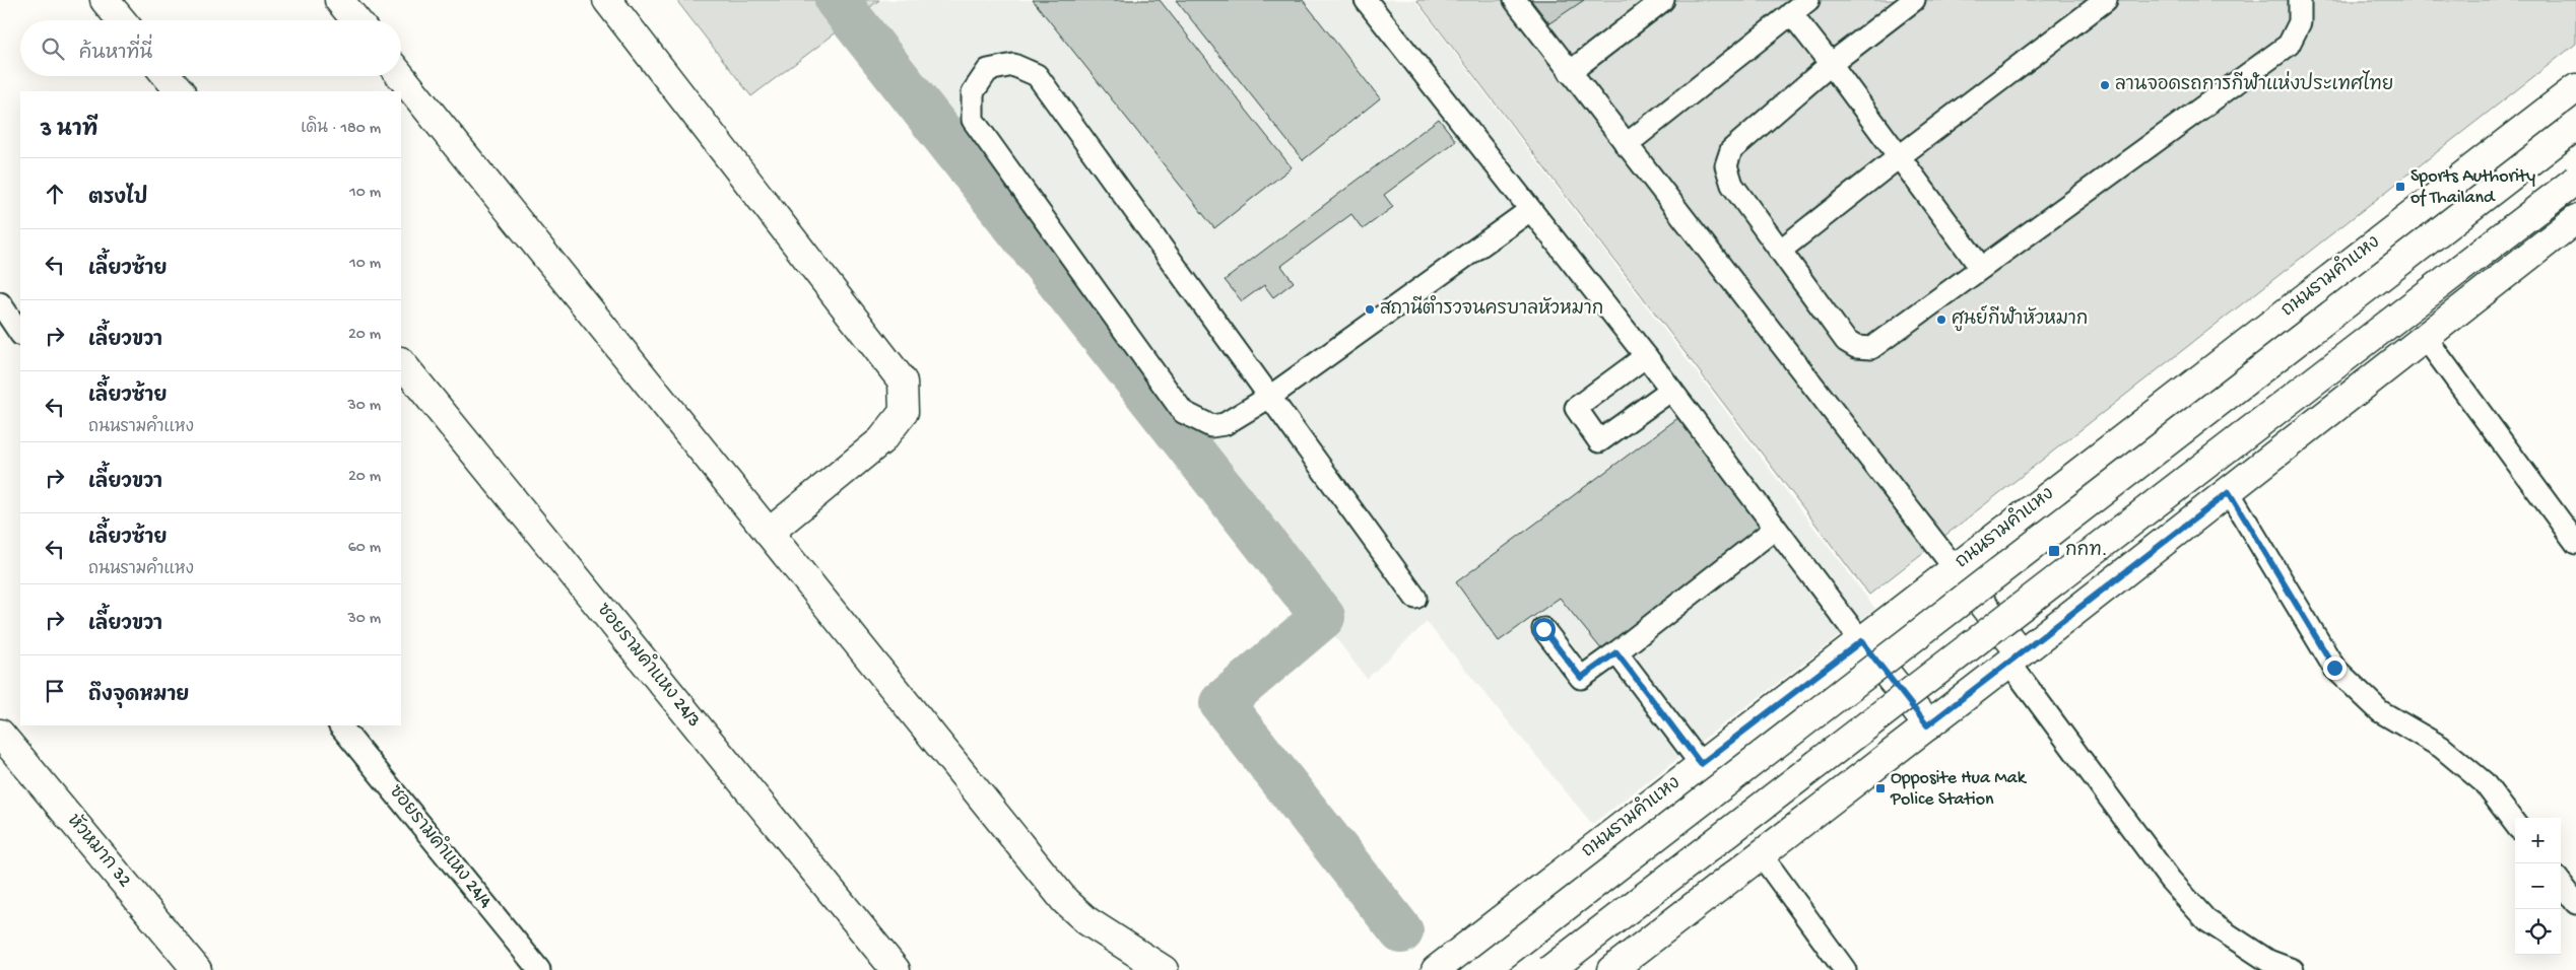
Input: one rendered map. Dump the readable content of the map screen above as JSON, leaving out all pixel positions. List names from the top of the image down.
{
  "streets": {
    "main road": ["ถนนรามคำแหง", "ซอยรามคำแหง 24/3", "หัวหมาก 32"],
    "lane": ["ซอยรามคำแหง 24/4"]
  },
  "places": {
    "other": ["ลานจอดรถการกีฬาแห่งประเทศไทย", "สถานีตำรวจนครบาลหัวหมาก", "ศูนย์กีฬาหัวหมาก"],
    "transit": ["Sports Authority of Thailand", "กกท.", "Opposite Hua Mak Police Station"]
  },
  "page": {
    "search": "ค้นหาที่นี่",
    "heading": ["3 นาที", "เดิน · 180 m"],
    "list": [
      ["ตรงไป", "10 m"],
      ["เลี้ยวซ้าย", "10 m"],
      ["เลี้ยวขวา", "20 m"],
      ["เลี้ยวซ้าย", "ถนนรามคำแหง", "30 m"],
      ["เลี้ยวขวา", "20 m"],
      ["เลี้ยวซ้าย", "ถนนรามคำแหง", "60 m"],
      ["เลี้ยวขวา", "30 m"],
      "ถึงจุดหมาย"
    ],
    "map_buttons": ["+", "−"]
  }
}
